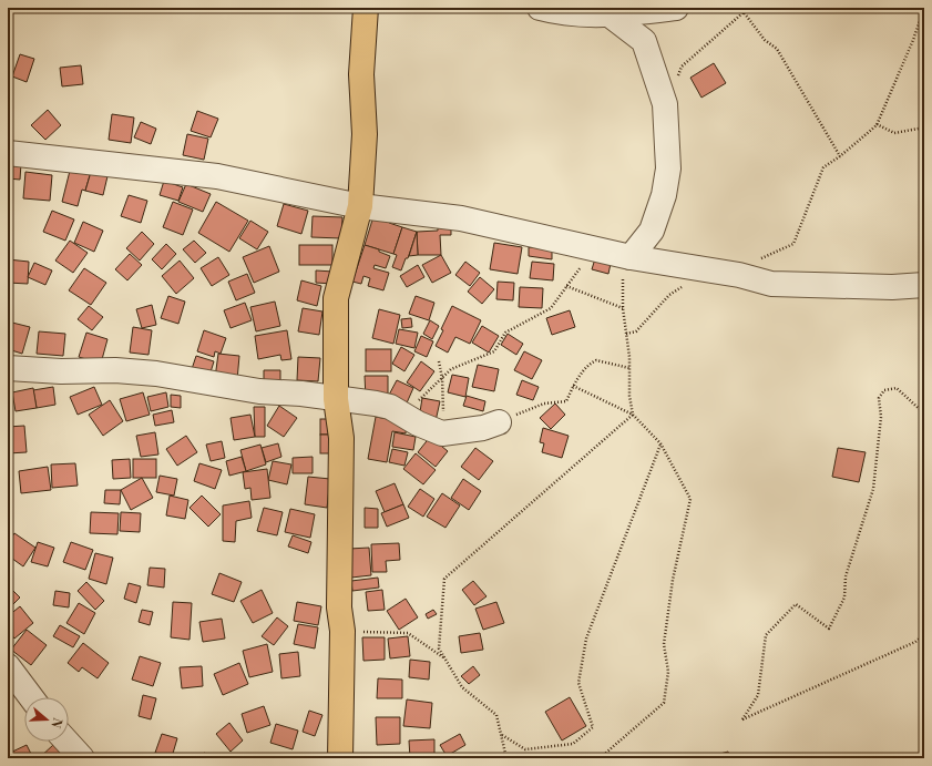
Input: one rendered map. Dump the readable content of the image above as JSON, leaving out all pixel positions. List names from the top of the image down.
{
  "north": "right"
}
